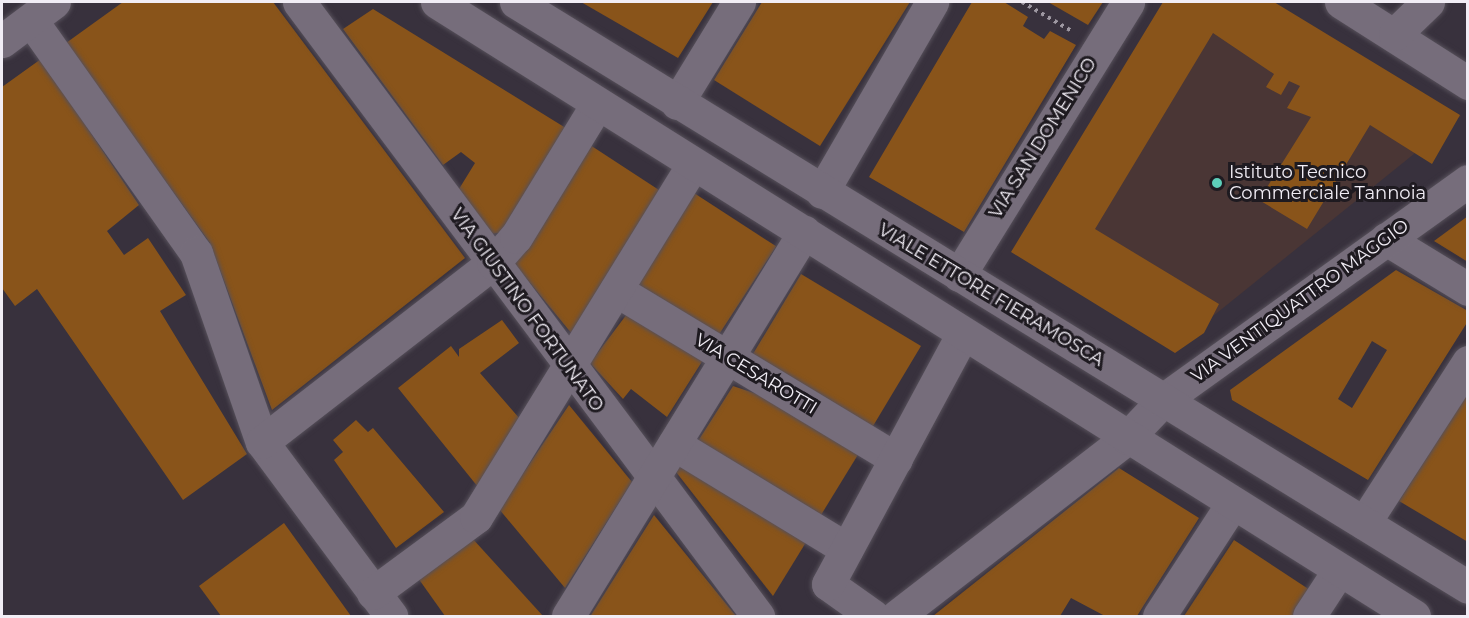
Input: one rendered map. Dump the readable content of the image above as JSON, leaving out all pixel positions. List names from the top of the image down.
{
  "streets": {
    "street": [
      "VIA SAN DOMENICO",
      "VIALE ETTORE FIERAMOSCA",
      "VIA VENTIQUATTRO MAGGIO",
      "VIA GIUSTINO FORTUNATO",
      "VIA CESAROTTI"
    ]
  },
  "crossings": [
    ["VIA SAN DOMENICO", "VIALE ETTORE FIERAMOSCA"],
    ["VIALE ETTORE FIERAMOSCA", "VIA VENTIQUATTRO MAGGIO"]
  ],
  "places": ["Istituto Tecnico Commerciale Tannoia"]
}
